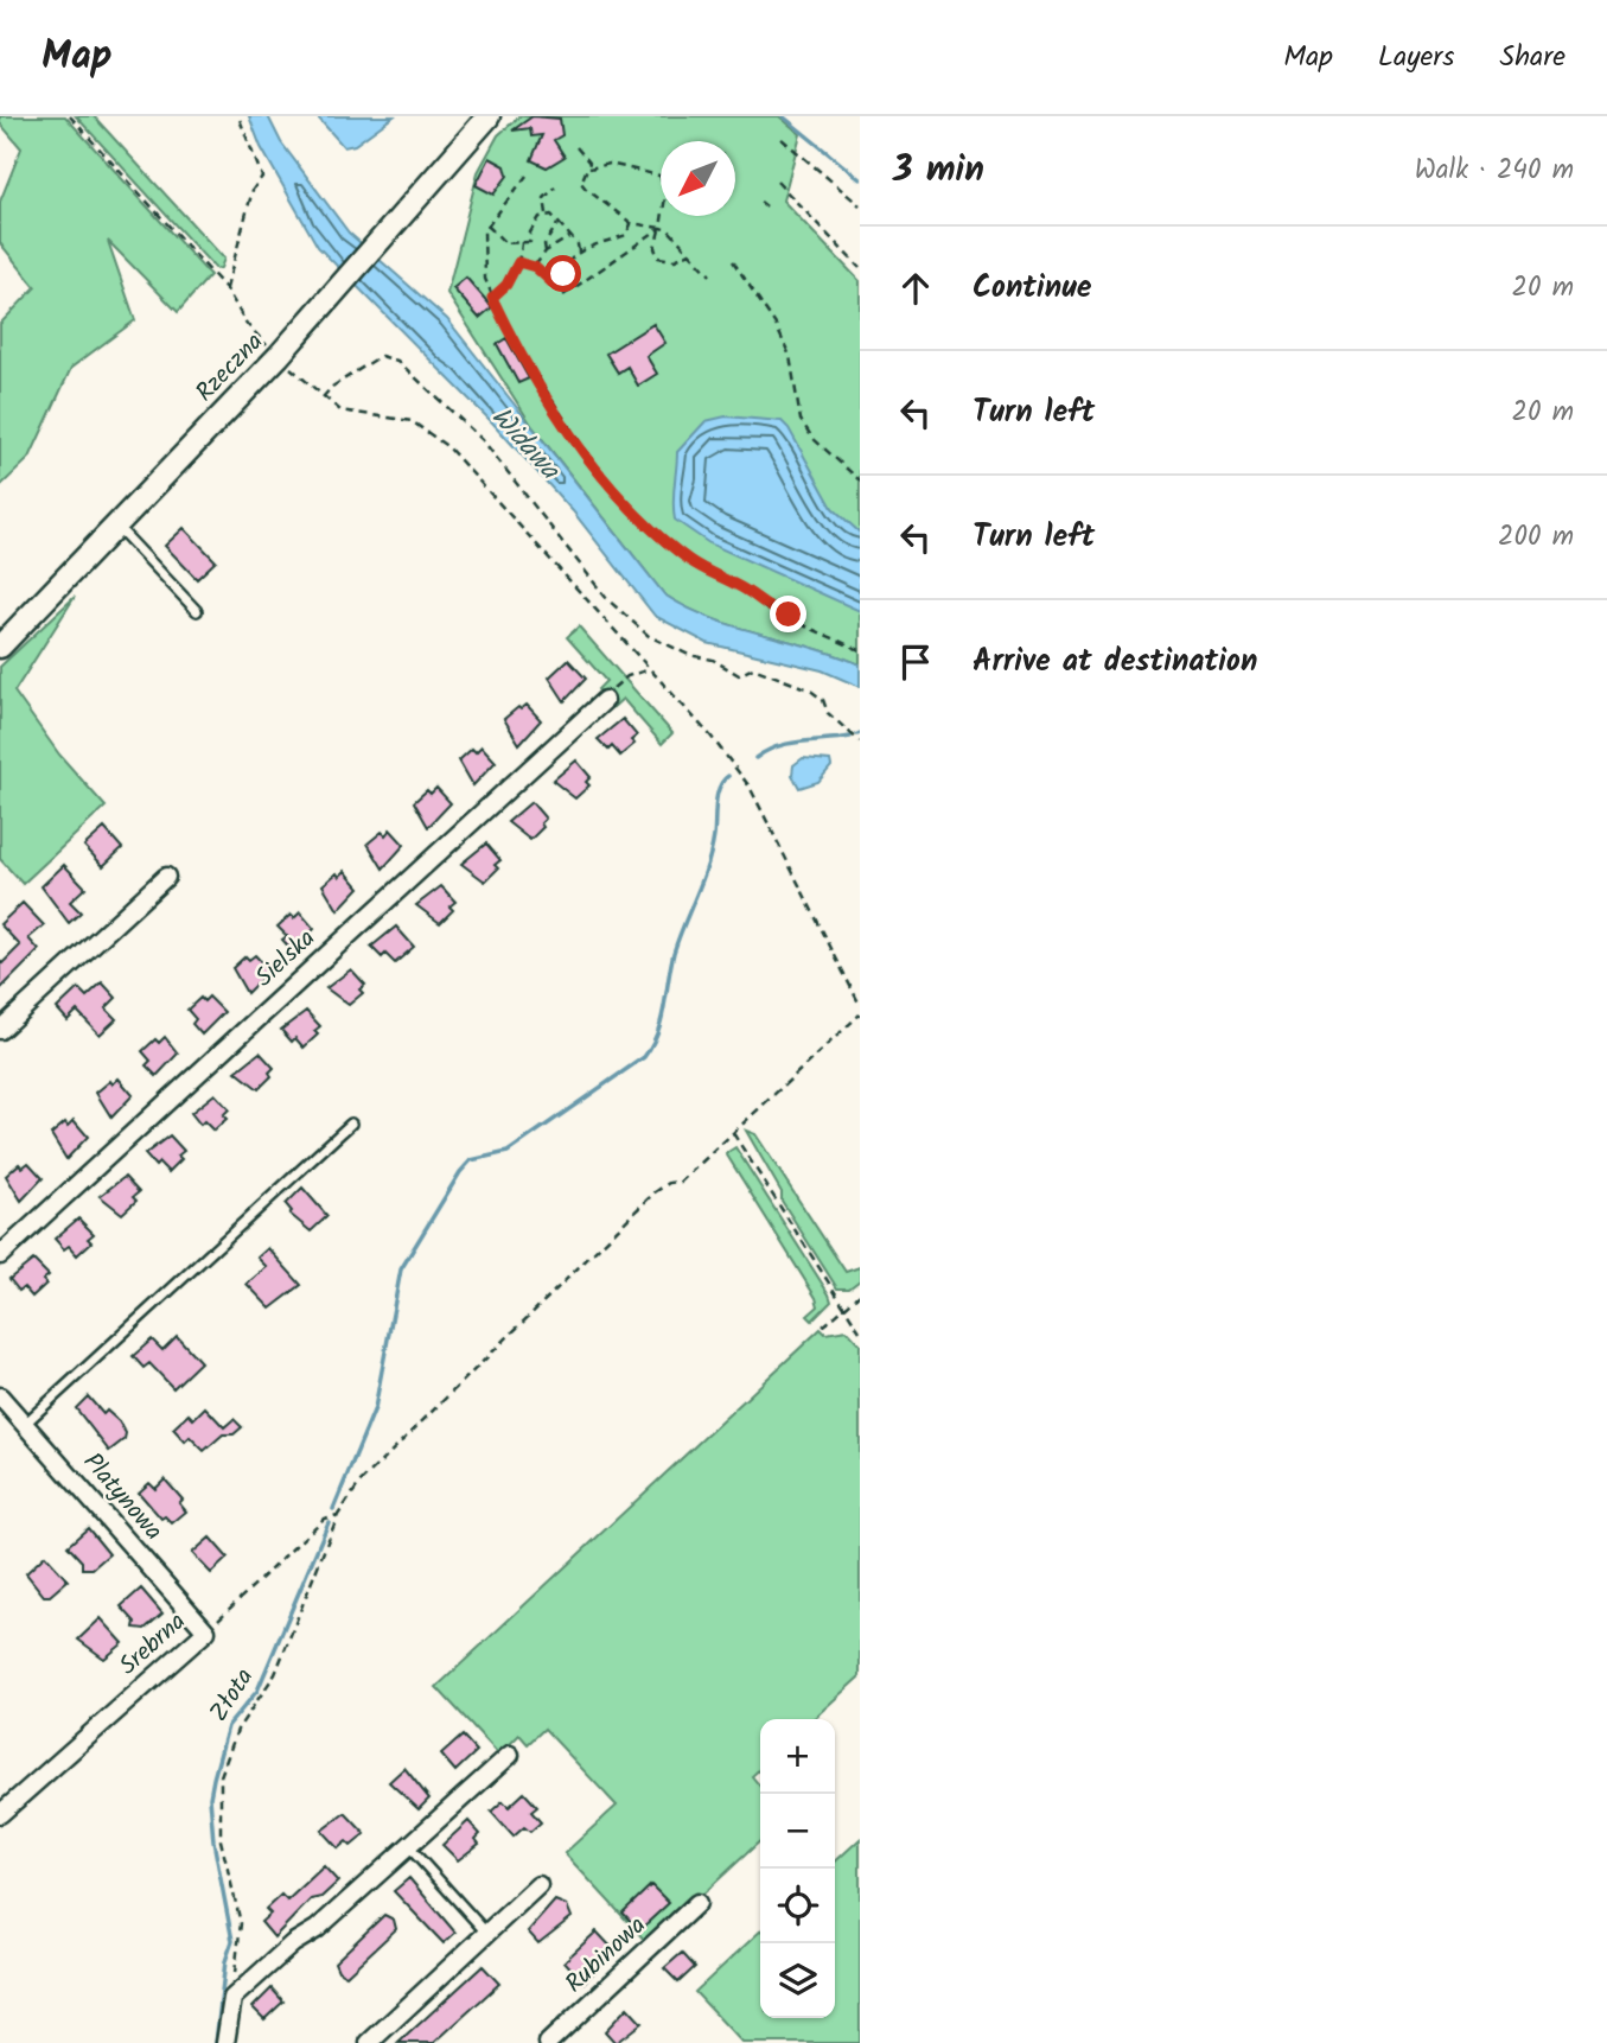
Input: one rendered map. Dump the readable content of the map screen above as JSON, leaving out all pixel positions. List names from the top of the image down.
{
  "streets": {
    "street": [
      "Rzeczna",
      "Sielska",
      "Platynowa",
      "Srebrna",
      "Rubinowa"
    ],
    "path": ["Złota"]
  },
  "crossings": [
    ["Platynowa", "Srebrna"],
    ["Srebrna", "Złota"]
  ],
  "water": ["Widawa"],
  "north": "bottom left",
  "page": {
    "header": "Map",
    "nav": ["Map", "Layers", "Share"],
    "heading": ["3 min", "Walk · 240 m"],
    "list": [
      ["Continue", "20 m"],
      ["Turn left", "20 m"],
      ["Turn left", "200 m"],
      "Arrive at destination"
    ],
    "map_buttons": ["+", "−"]
  }
}
